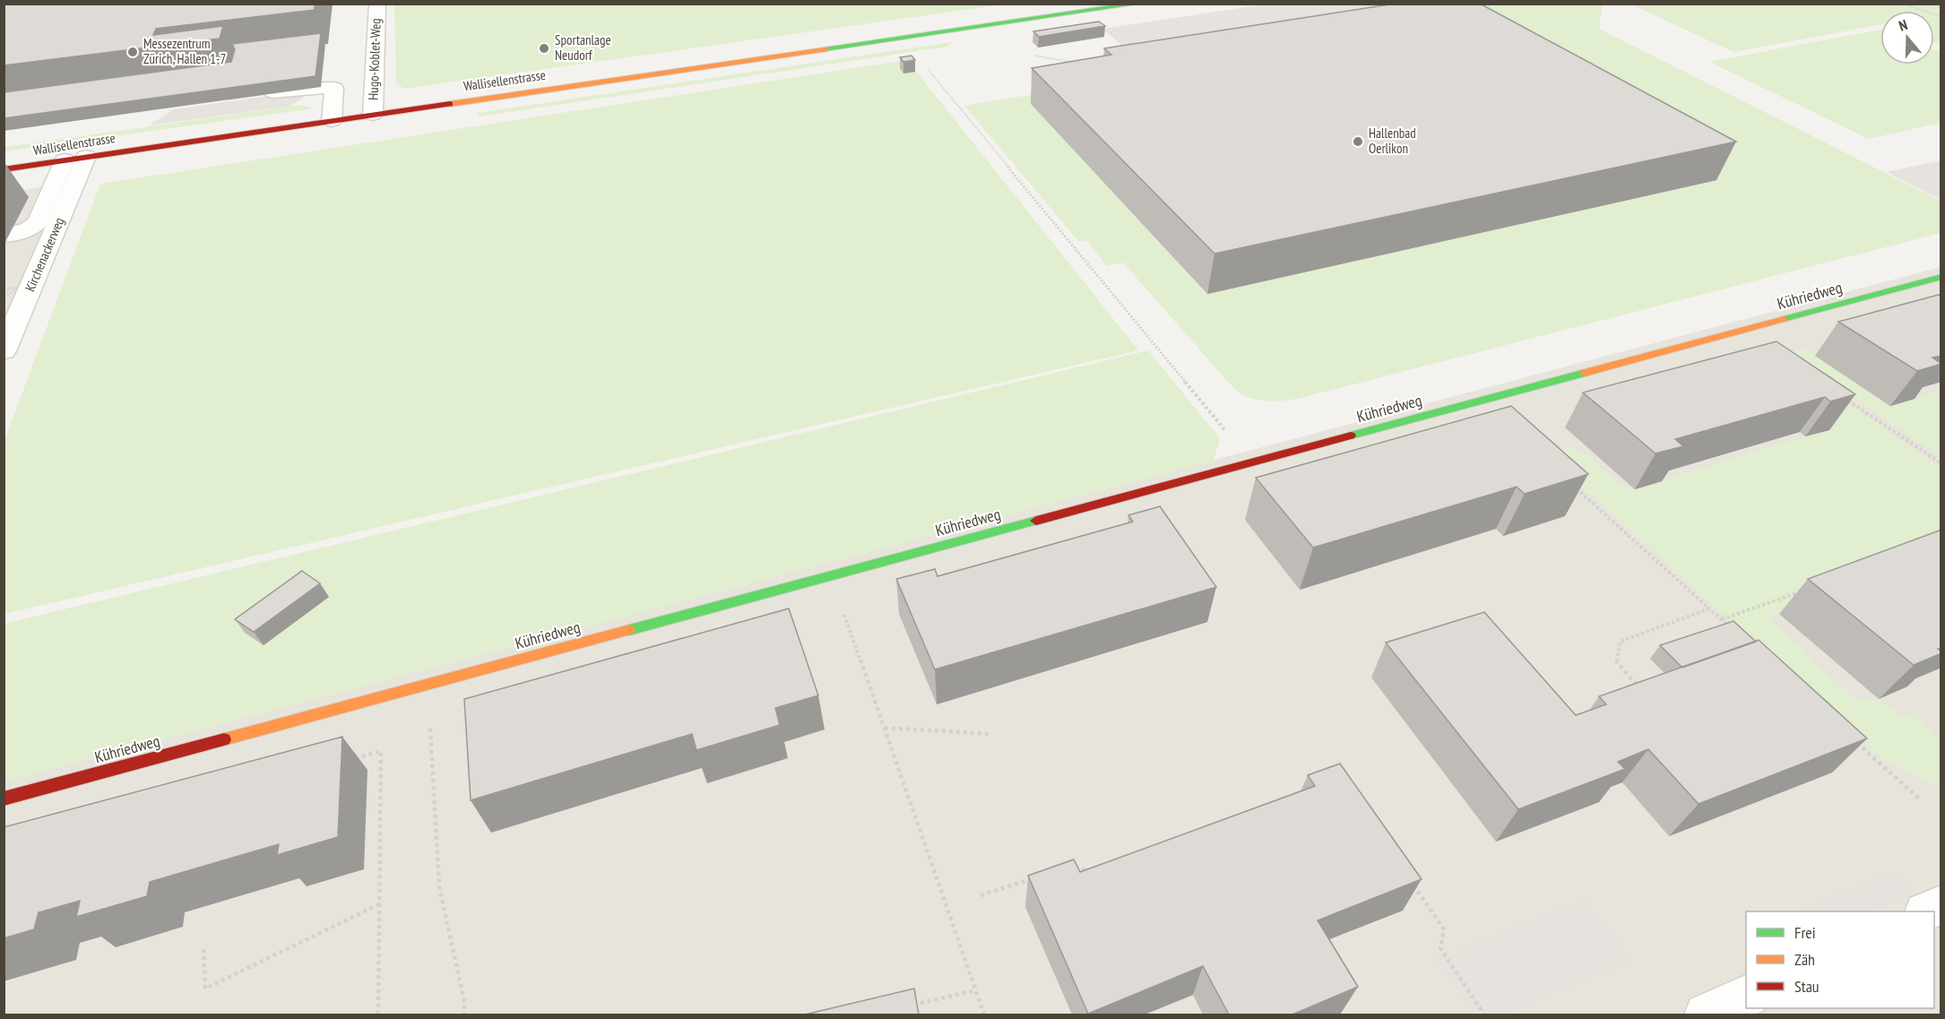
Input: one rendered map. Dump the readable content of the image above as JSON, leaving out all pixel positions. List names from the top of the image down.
{
  "streets": {
    "street": [
      "Hugo-Koblet-Weg",
      "Wallisellenstrasse",
      "Kirchenackerweg",
      "Kühriedweg"
    ]
  },
  "crossings": [
    ["Hugo-Koblet-Weg", "Wallisellenstrasse"],
    ["Wallisellenstrasse", "Kirchenackerweg"]
  ],
  "places": ["Sportanlage Neudorf", "Messezentrum Zürich, Hallen 1-7", "Hallenbad Oerlikon"],
  "legend": ["Frei", "Zäh", "Stau"],
  "north": "top"
}
